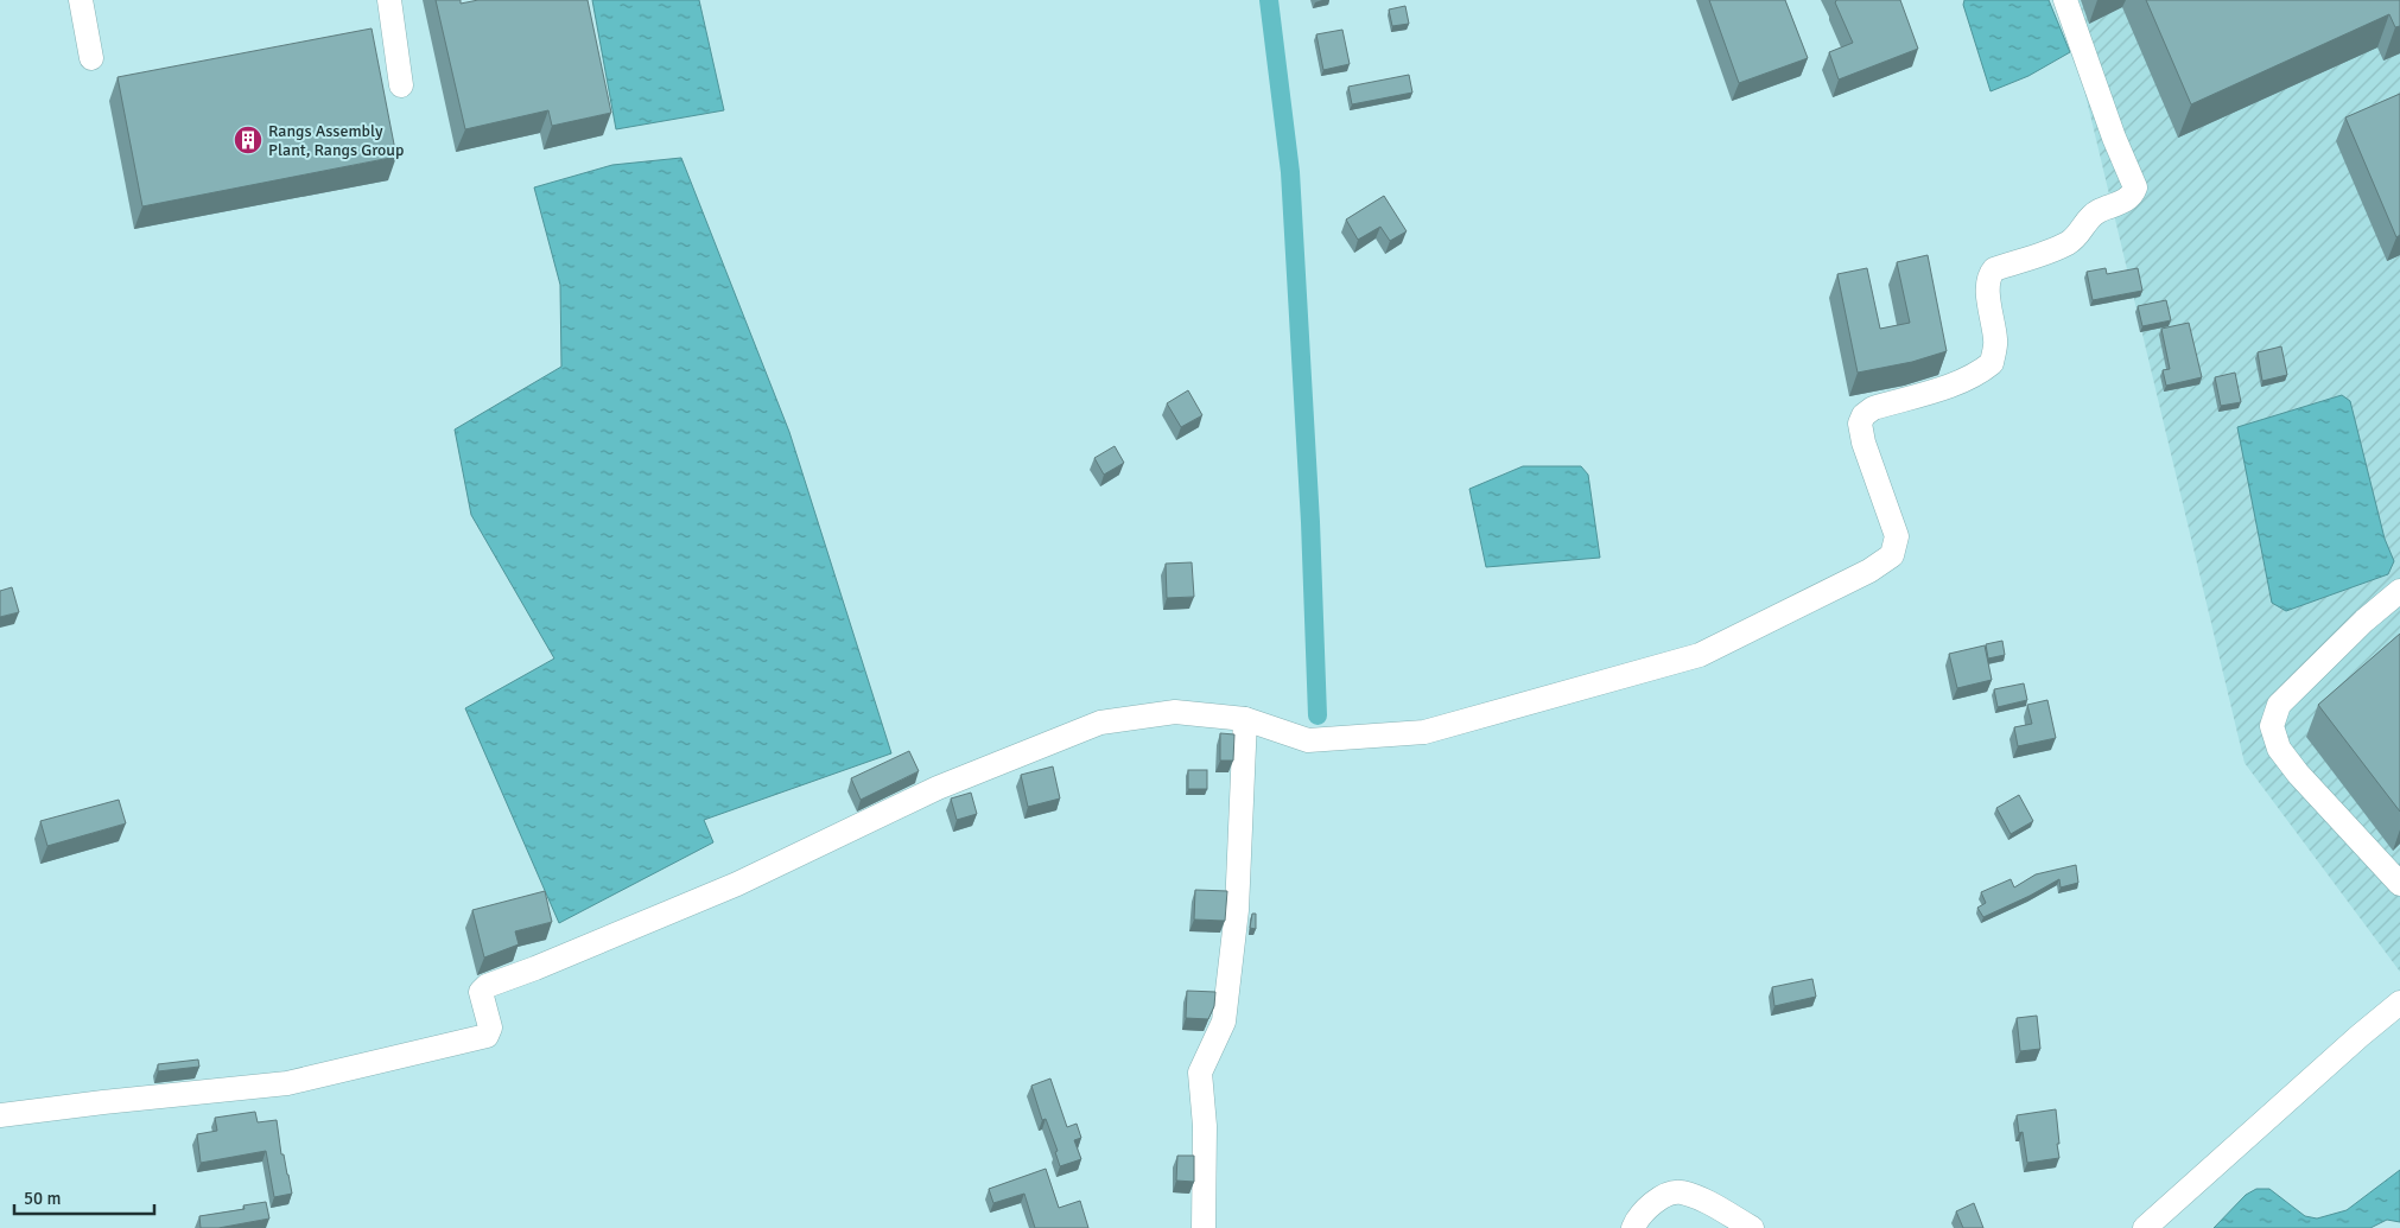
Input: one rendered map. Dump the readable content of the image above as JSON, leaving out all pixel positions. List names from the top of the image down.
{
  "places": {
    "building": ["Rangs Assembly Plant, Rangs Group"]
  },
  "scale_bar": "50 m"
}
